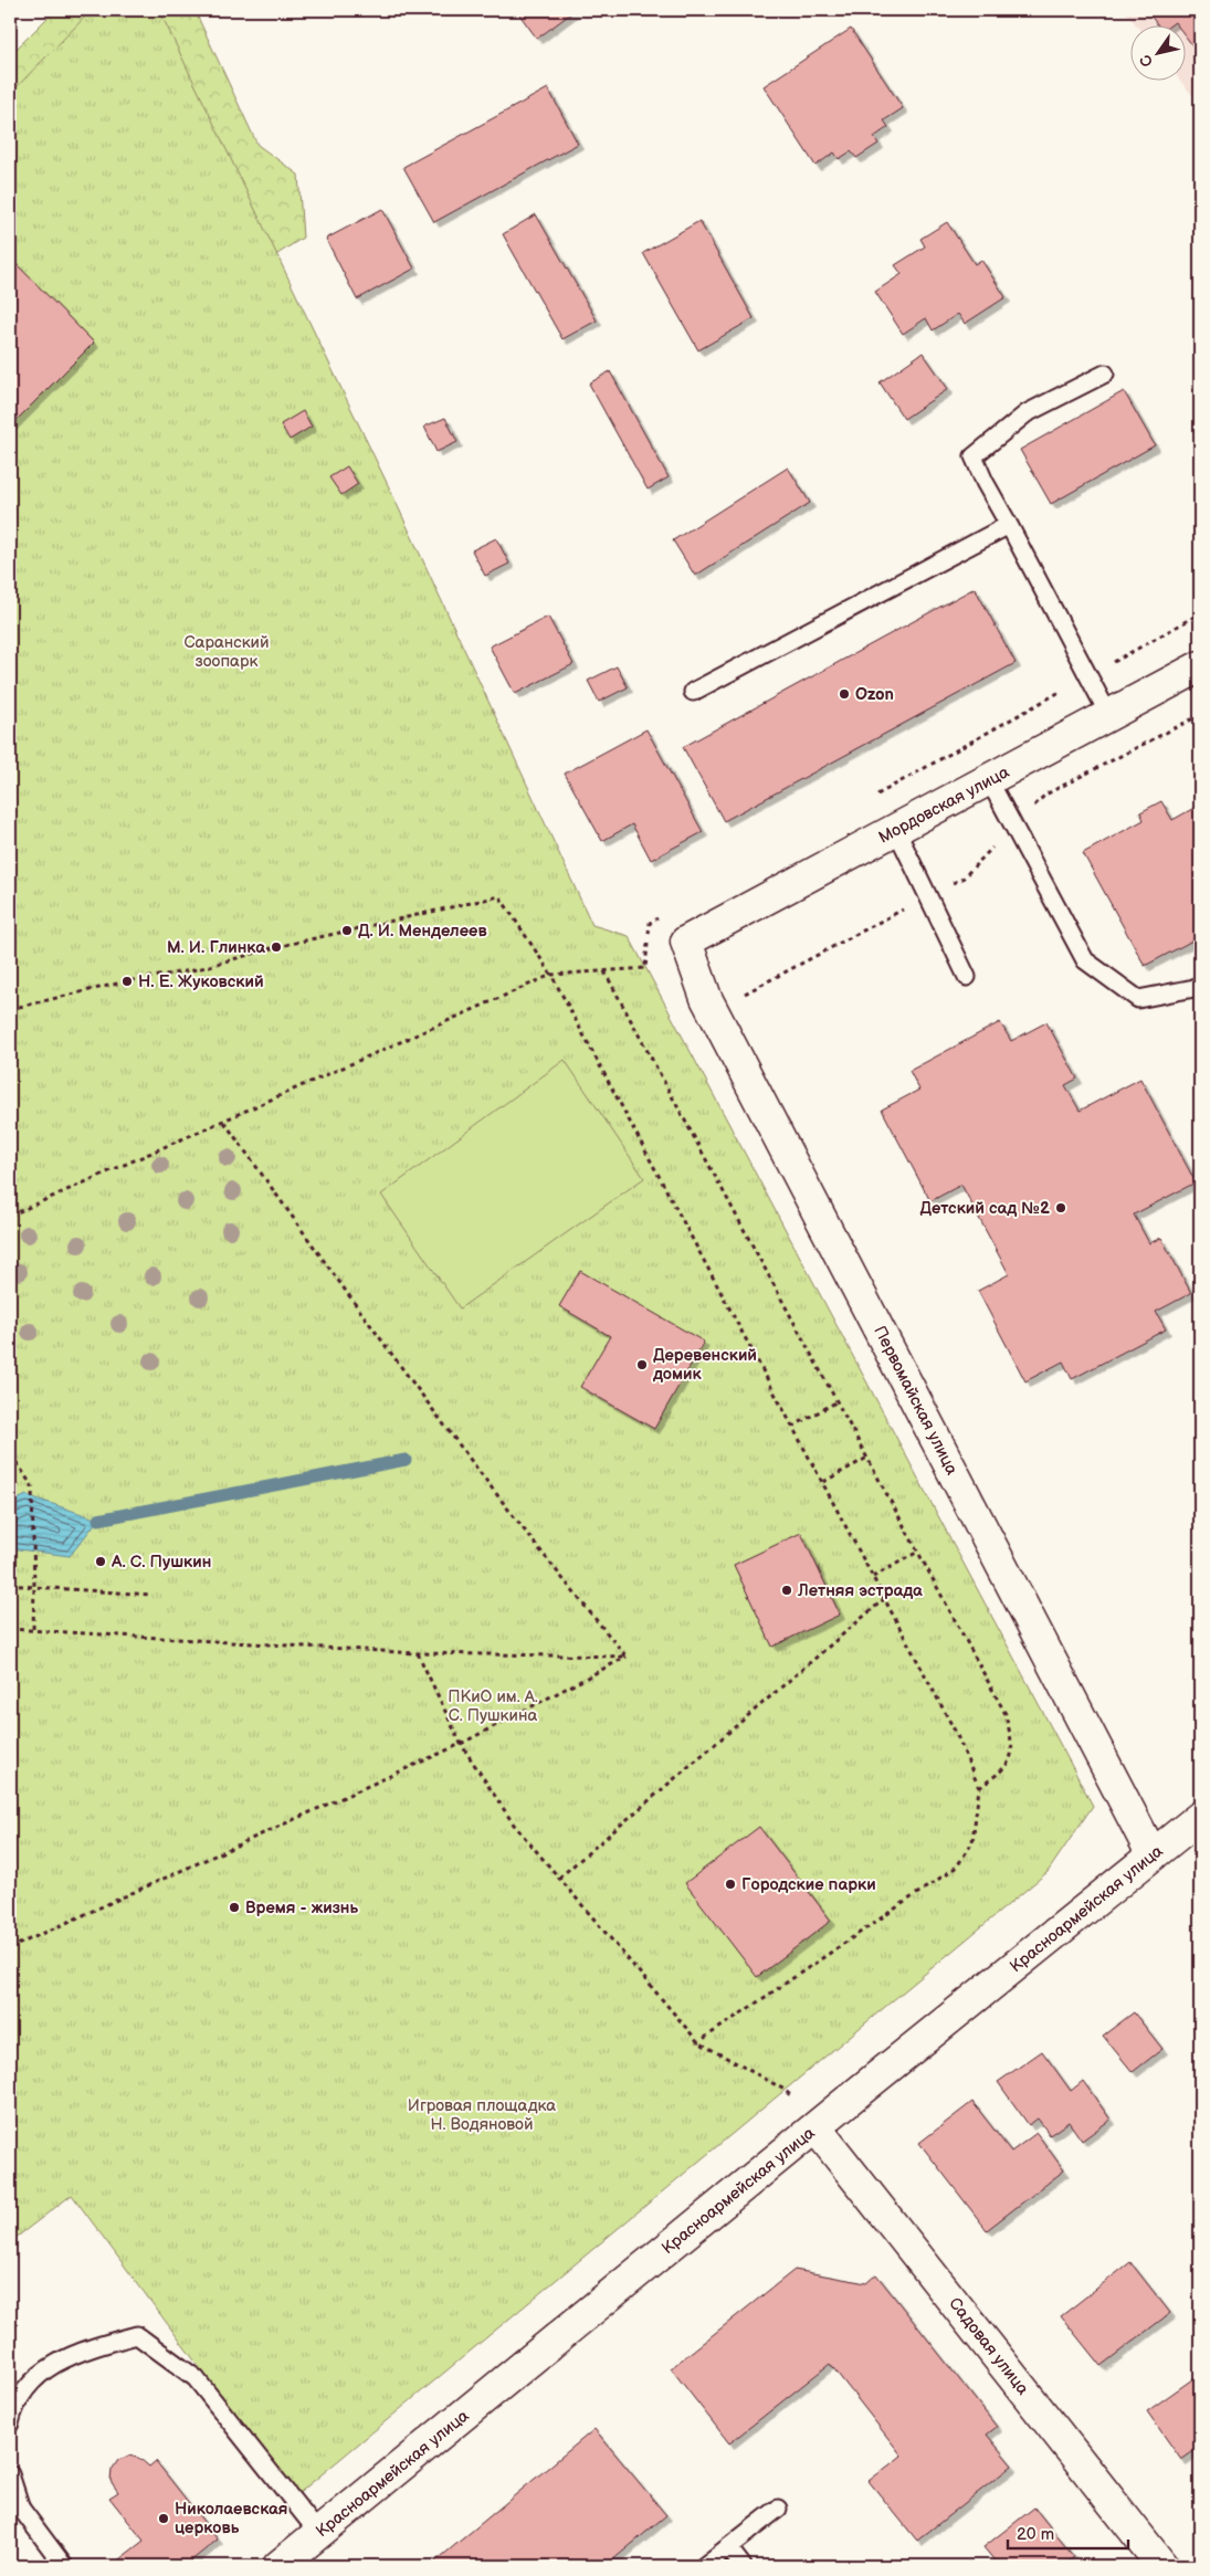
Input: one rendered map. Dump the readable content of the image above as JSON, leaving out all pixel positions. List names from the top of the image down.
{
  "streets": {
    "street": [
      "Мордовская улица",
      "Первомайская улица",
      "Красноармейская улица",
      "Садовая улица"
    ]
  },
  "crossings": [
    ["Мордовская улица", "Первомайская улица"],
    ["Первомайская улица", "Красноармейская улица"],
    ["Красноармейская улица", "Садовая улица"]
  ],
  "parks": ["Саранский зоопарк", "ПКиО им. А. С. Пушкина", "Игровая площадка Н. Водяновой"],
  "places": [
    "Ozon",
    "Д. И. Менделеев",
    "М. И. Глинка",
    "Н. Е. Жуковский",
    "Детский сад №2",
    "Деревенский домик",
    "А. С. Пушкин",
    "Летняя эстрада",
    "Городские парки",
    "Время - жизнь",
    "Николаевская церковь"
  ],
  "scale_bar": "20 m",
  "north": "bottom left"
}
